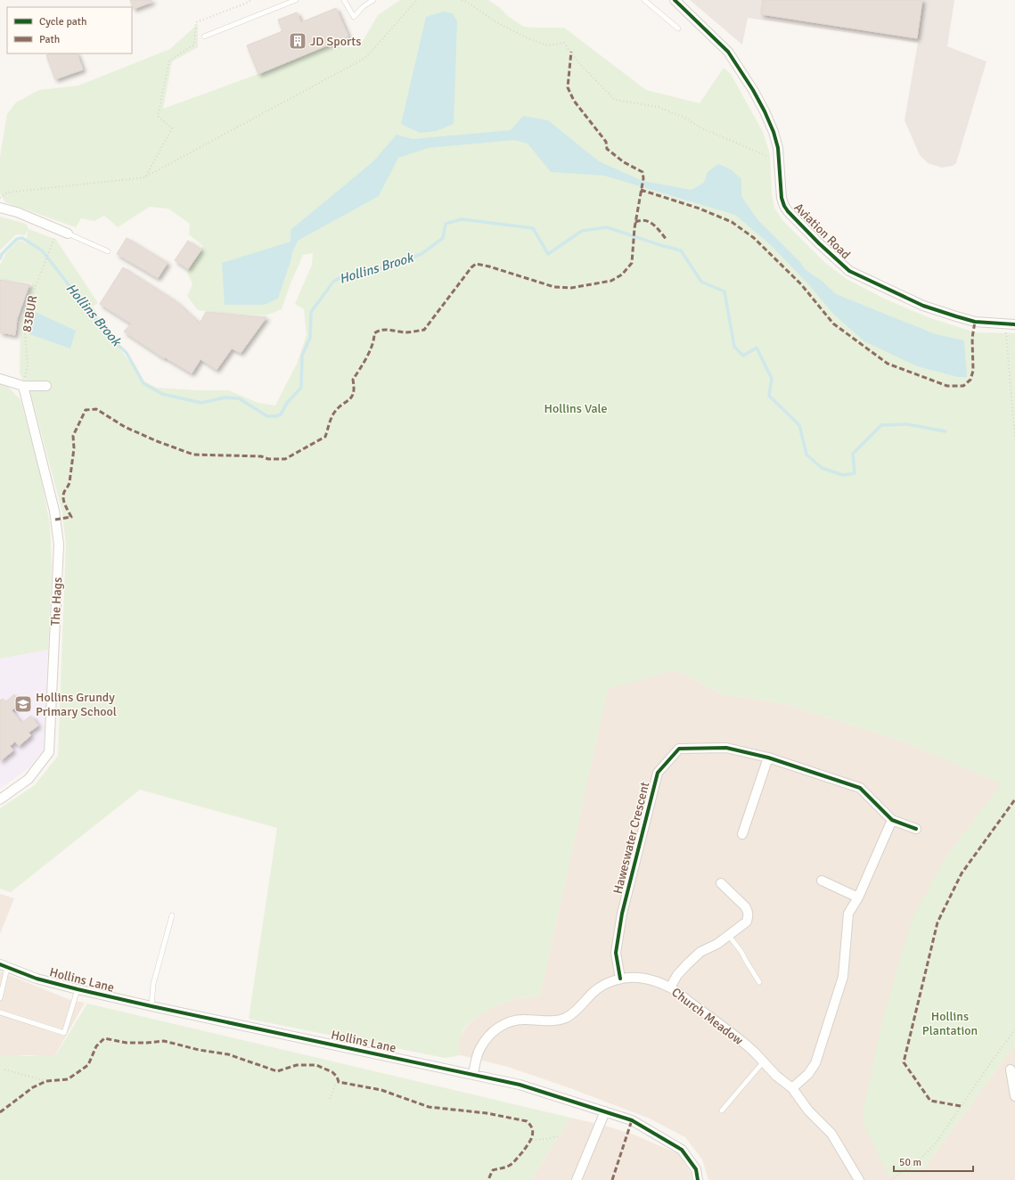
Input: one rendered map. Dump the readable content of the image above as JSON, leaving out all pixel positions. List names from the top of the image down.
{
  "streets": {
    "street": [
      "Aviation Road",
      "The Hags",
      "Haweswater Crescent",
      "Hollins Lane",
      "Church Meadow"
    ],
    "path": ["83BUR"]
  },
  "crossings": [
    ["83BUR", "The Hags"],
    ["Haweswater Crescent", "Church Meadow"],
    ["Hollins Lane", "Church Meadow"]
  ],
  "water": ["Hollins Brook"],
  "parks": ["Hollins Vale", "Hollins Plantation"],
  "places": {
    "building": ["JD Sports"],
    "school or university": ["Hollins Grundy Primary School"]
  },
  "legend": ["Cycle path", "Path"],
  "scale_bar": "50 m"
}
